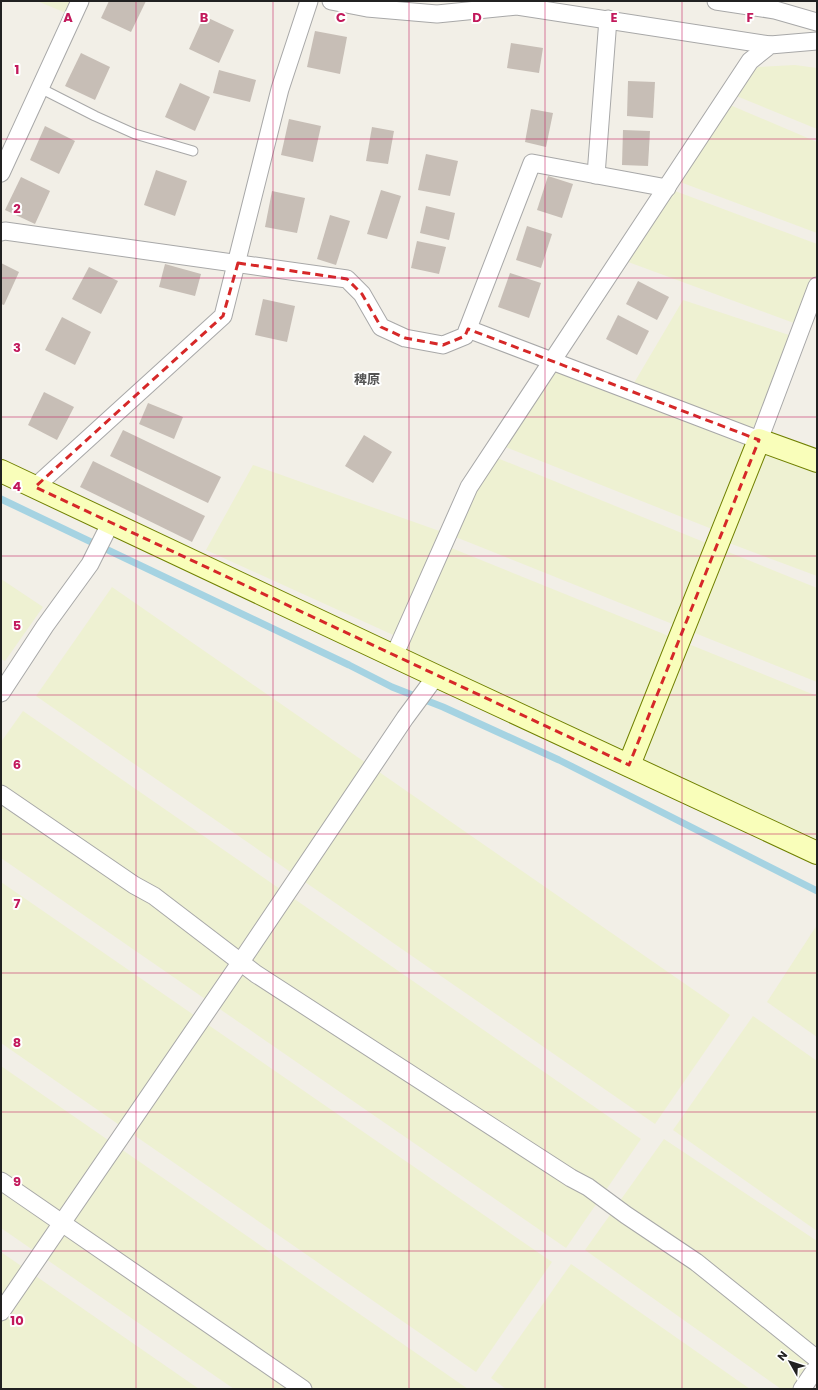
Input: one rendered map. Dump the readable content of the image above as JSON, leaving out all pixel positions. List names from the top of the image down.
{
  "districts": ["稗原"],
  "north": "top left",
  "grid": {
    "columns": [
      "A",
      "B",
      "C",
      "D",
      "E",
      "F"
    ],
    "rows": [
      "1",
      "2",
      "3",
      "4",
      "5",
      "6",
      "7",
      "8",
      "9",
      "10"
    ]
  }
}
